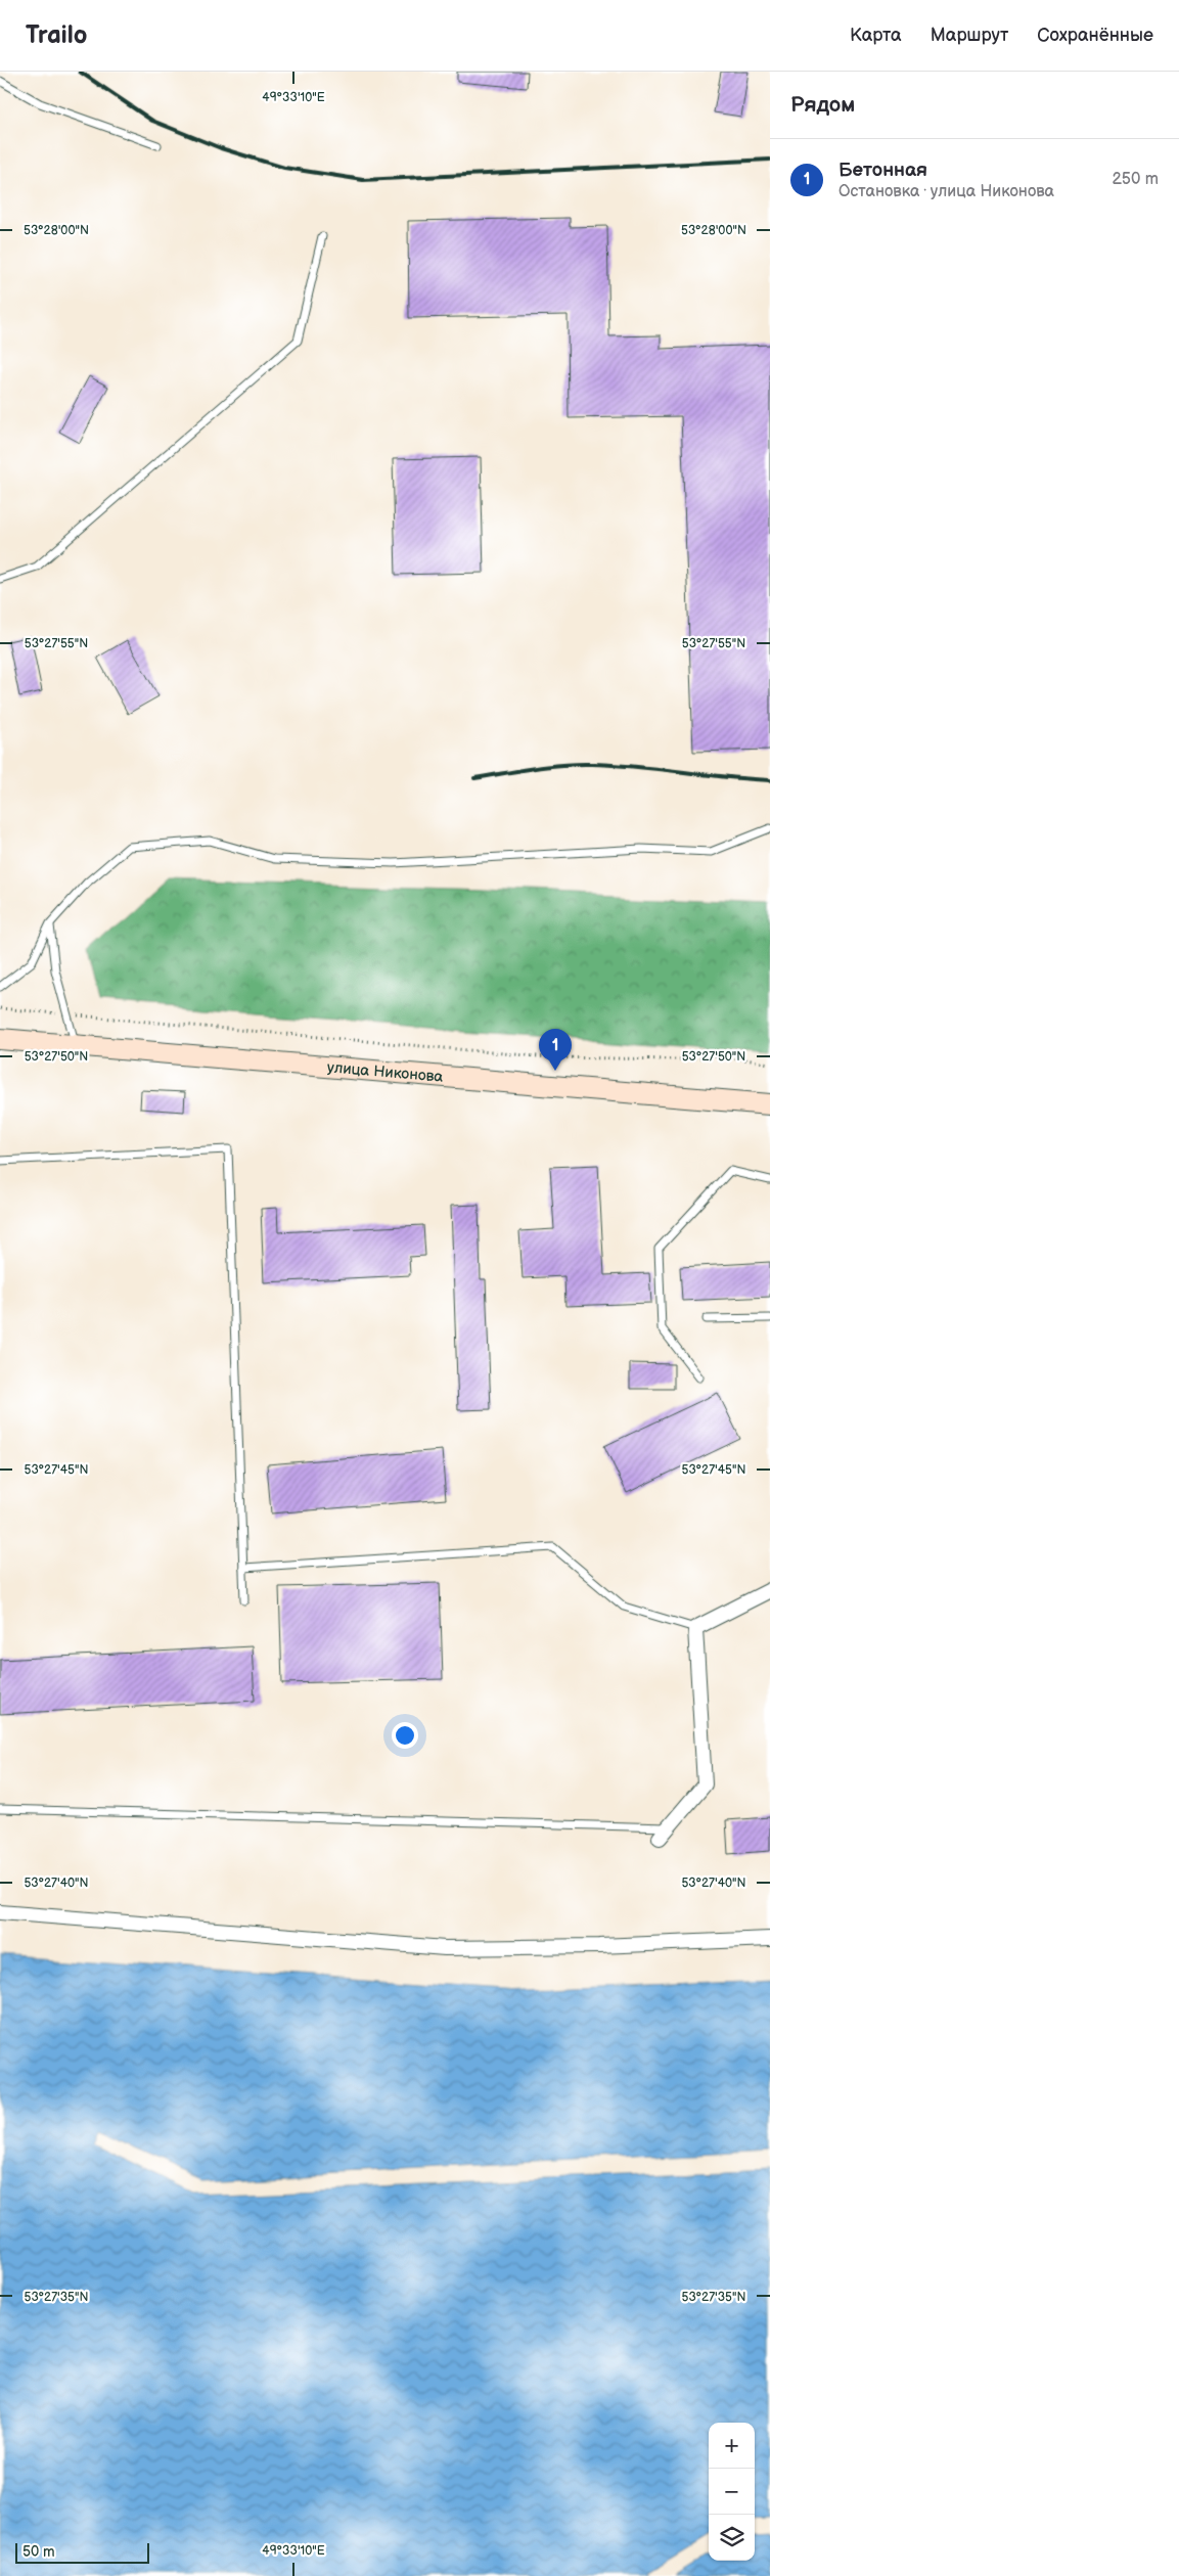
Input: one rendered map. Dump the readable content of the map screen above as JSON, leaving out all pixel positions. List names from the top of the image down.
{
  "streets": {
    "main road": ["улица Никонова"]
  },
  "scale_bar": "50 m",
  "page": {
    "header": "Trailo",
    "nav": ["Карта", "Маршрут", "Сохранённые"],
    "heading": "Рядом",
    "list": [
      {
        "mark": "1",
        "name": "Бетонная",
        "note": "Остановка · улица Никонова",
        "value": "250 m"
      }
    ],
    "pins": "1",
    "map_buttons": ["+", "−"],
    "scale": "50 m"
  },
  "coordinates": [
    "49°33'10\"E",
    "53°28'00\"N",
    "53°27'55\"N",
    "53°27'50\"N",
    "53°27'45\"N",
    "53°27'40\"N",
    "53°27'35\"N"
  ]
}
